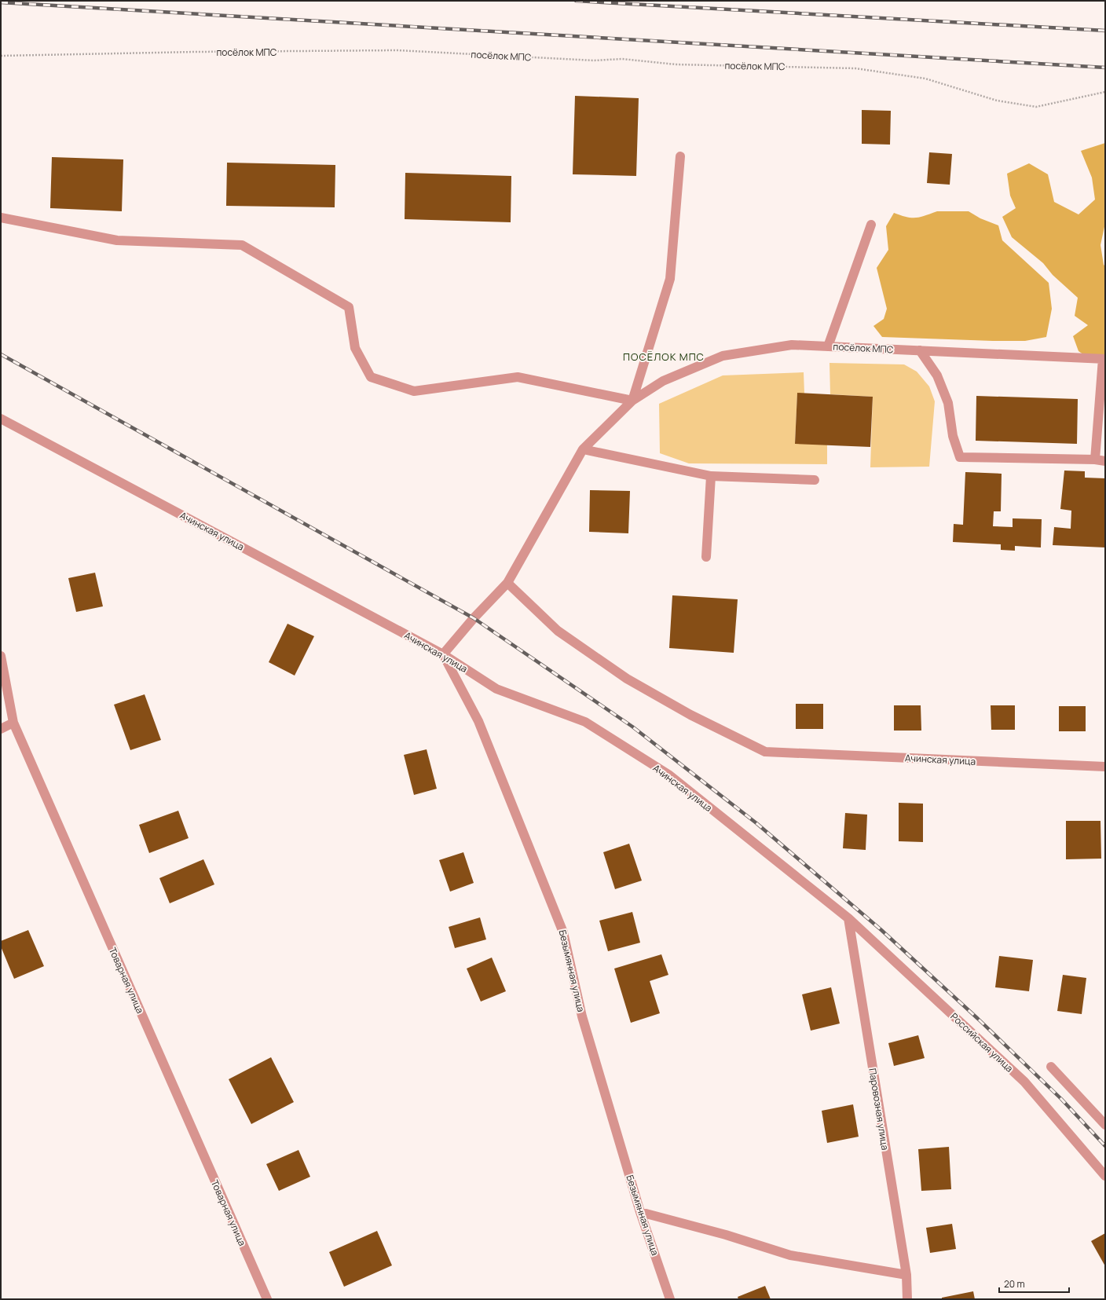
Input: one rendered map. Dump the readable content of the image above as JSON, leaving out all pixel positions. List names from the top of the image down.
{
  "streets": {
    "street": [
      "посёлок МПС",
      "Ачинская улица",
      "Безымянная улица",
      "Товарная улица",
      "Российская улица",
      "Паровозная улица"
    ]
  },
  "crossings": [
    ["посёлок МПС", "Ачинская улица"],
    ["посёлок МПС", "Безымянная улица"],
    ["Ачинская улица", "Безымянная улица"],
    ["Ачинская улица", "Российская улица"],
    ["Ачинская улица", "Паровозная улица"],
    ["Российская улица", "Паровозная улица"]
  ],
  "districts": ["ПОСЁЛОК МПС"],
  "scale_bar": "20 m"
}
